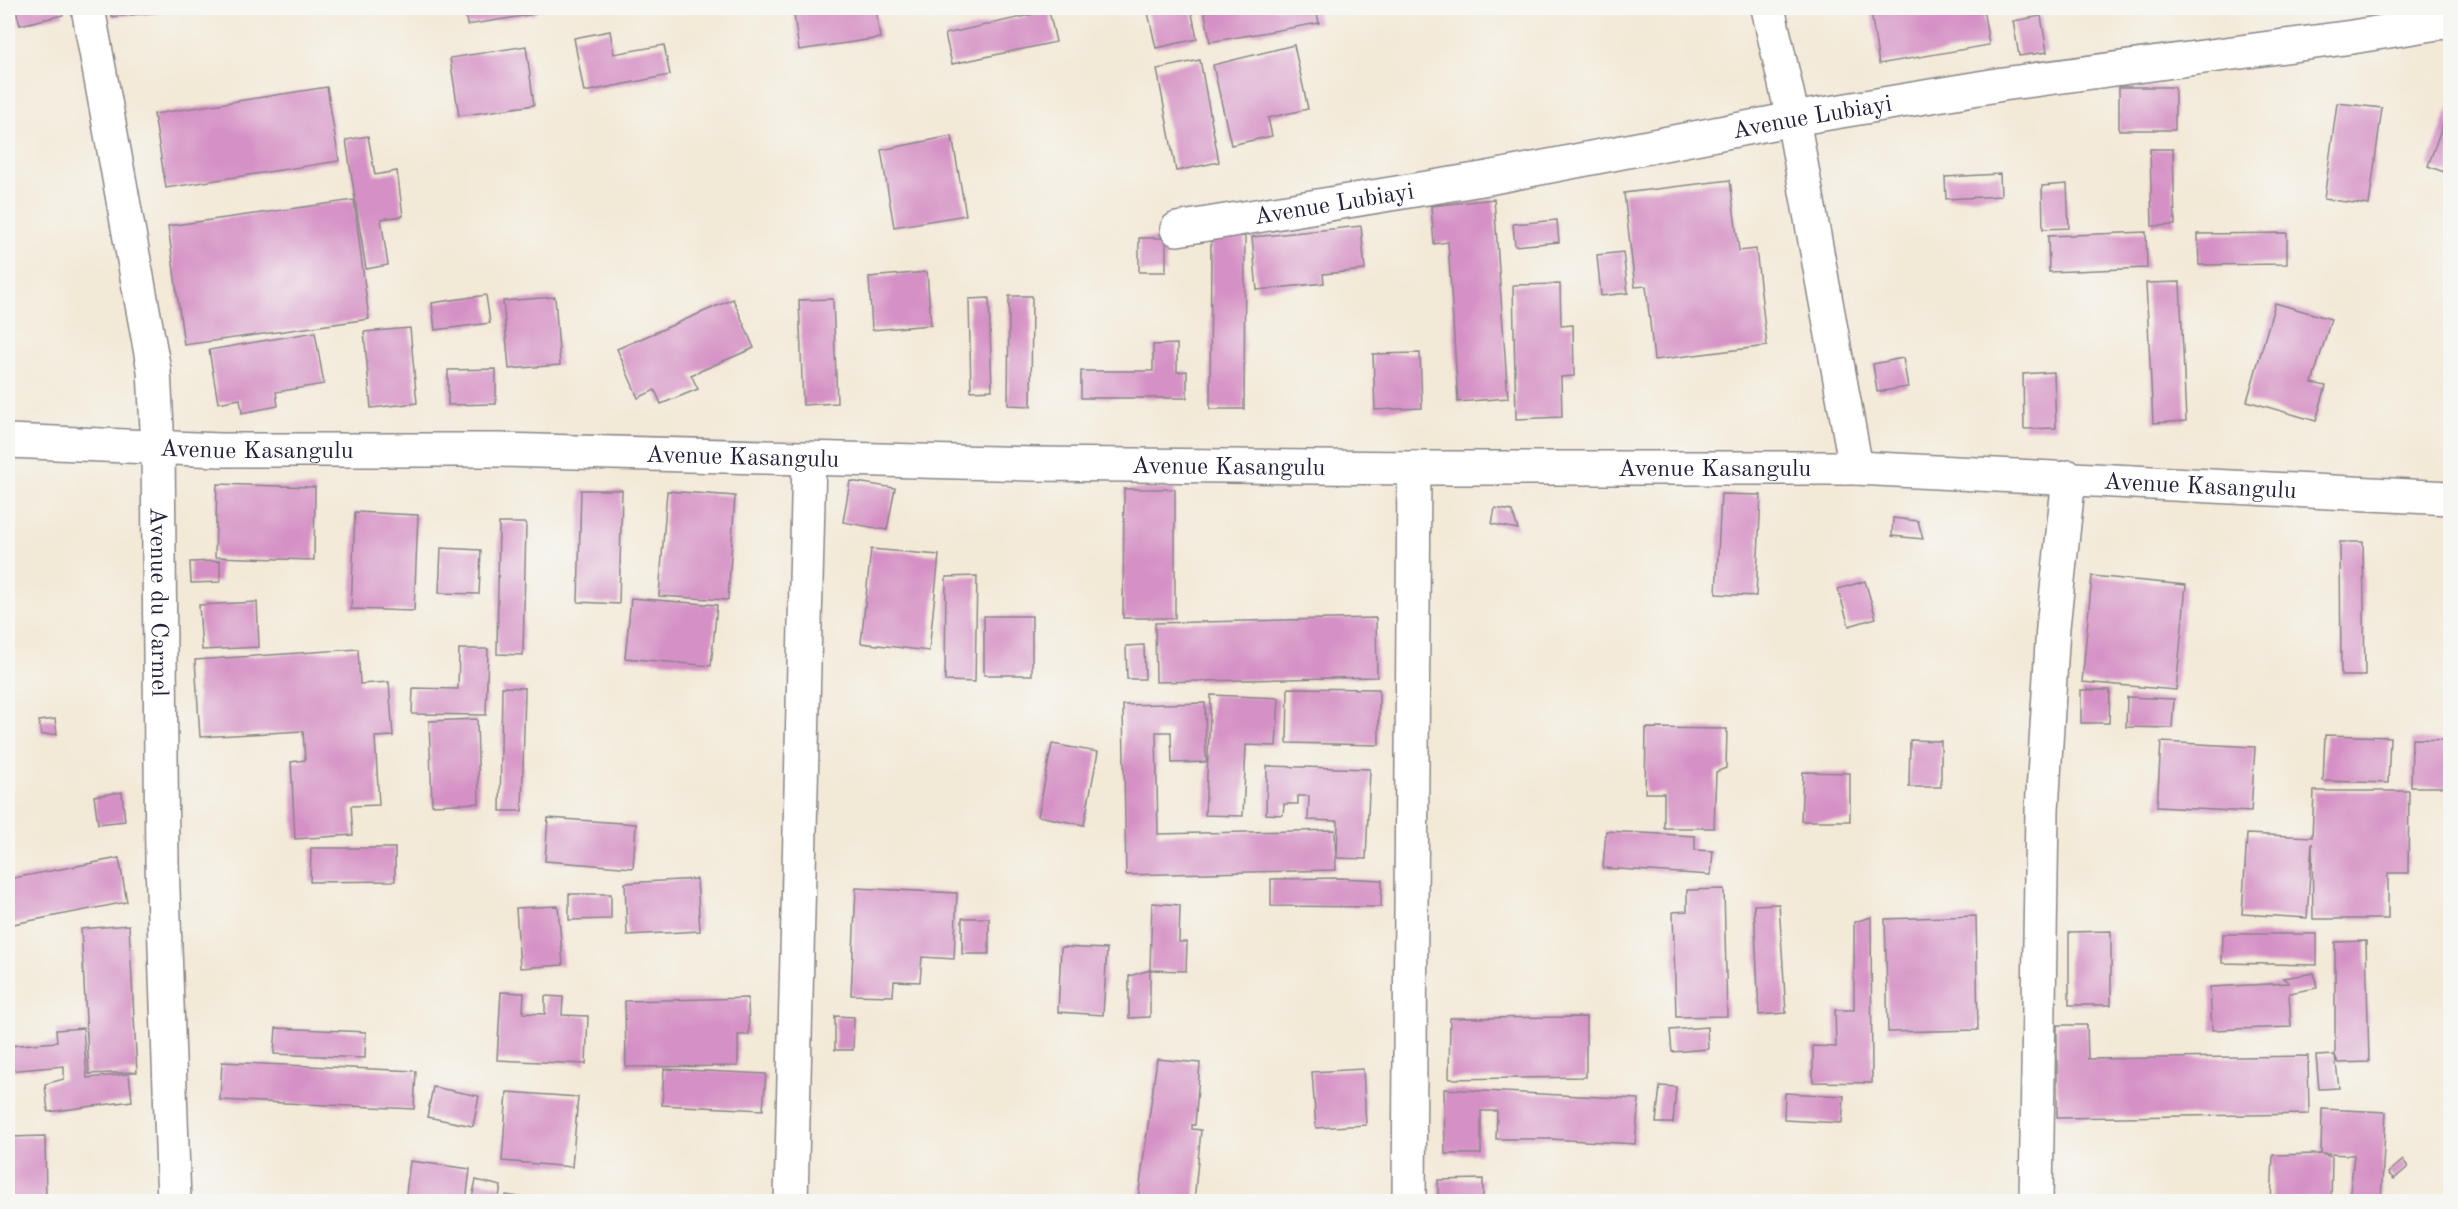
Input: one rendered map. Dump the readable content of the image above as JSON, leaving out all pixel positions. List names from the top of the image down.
{
  "streets": {
    "street": ["Avenue Lubiayi", "Avenue Kasangulu", "Avenue du Carmel"]
  },
  "crossings": [
    ["Avenue Kasangulu", "Avenue du Carmel"]
  ]
}
